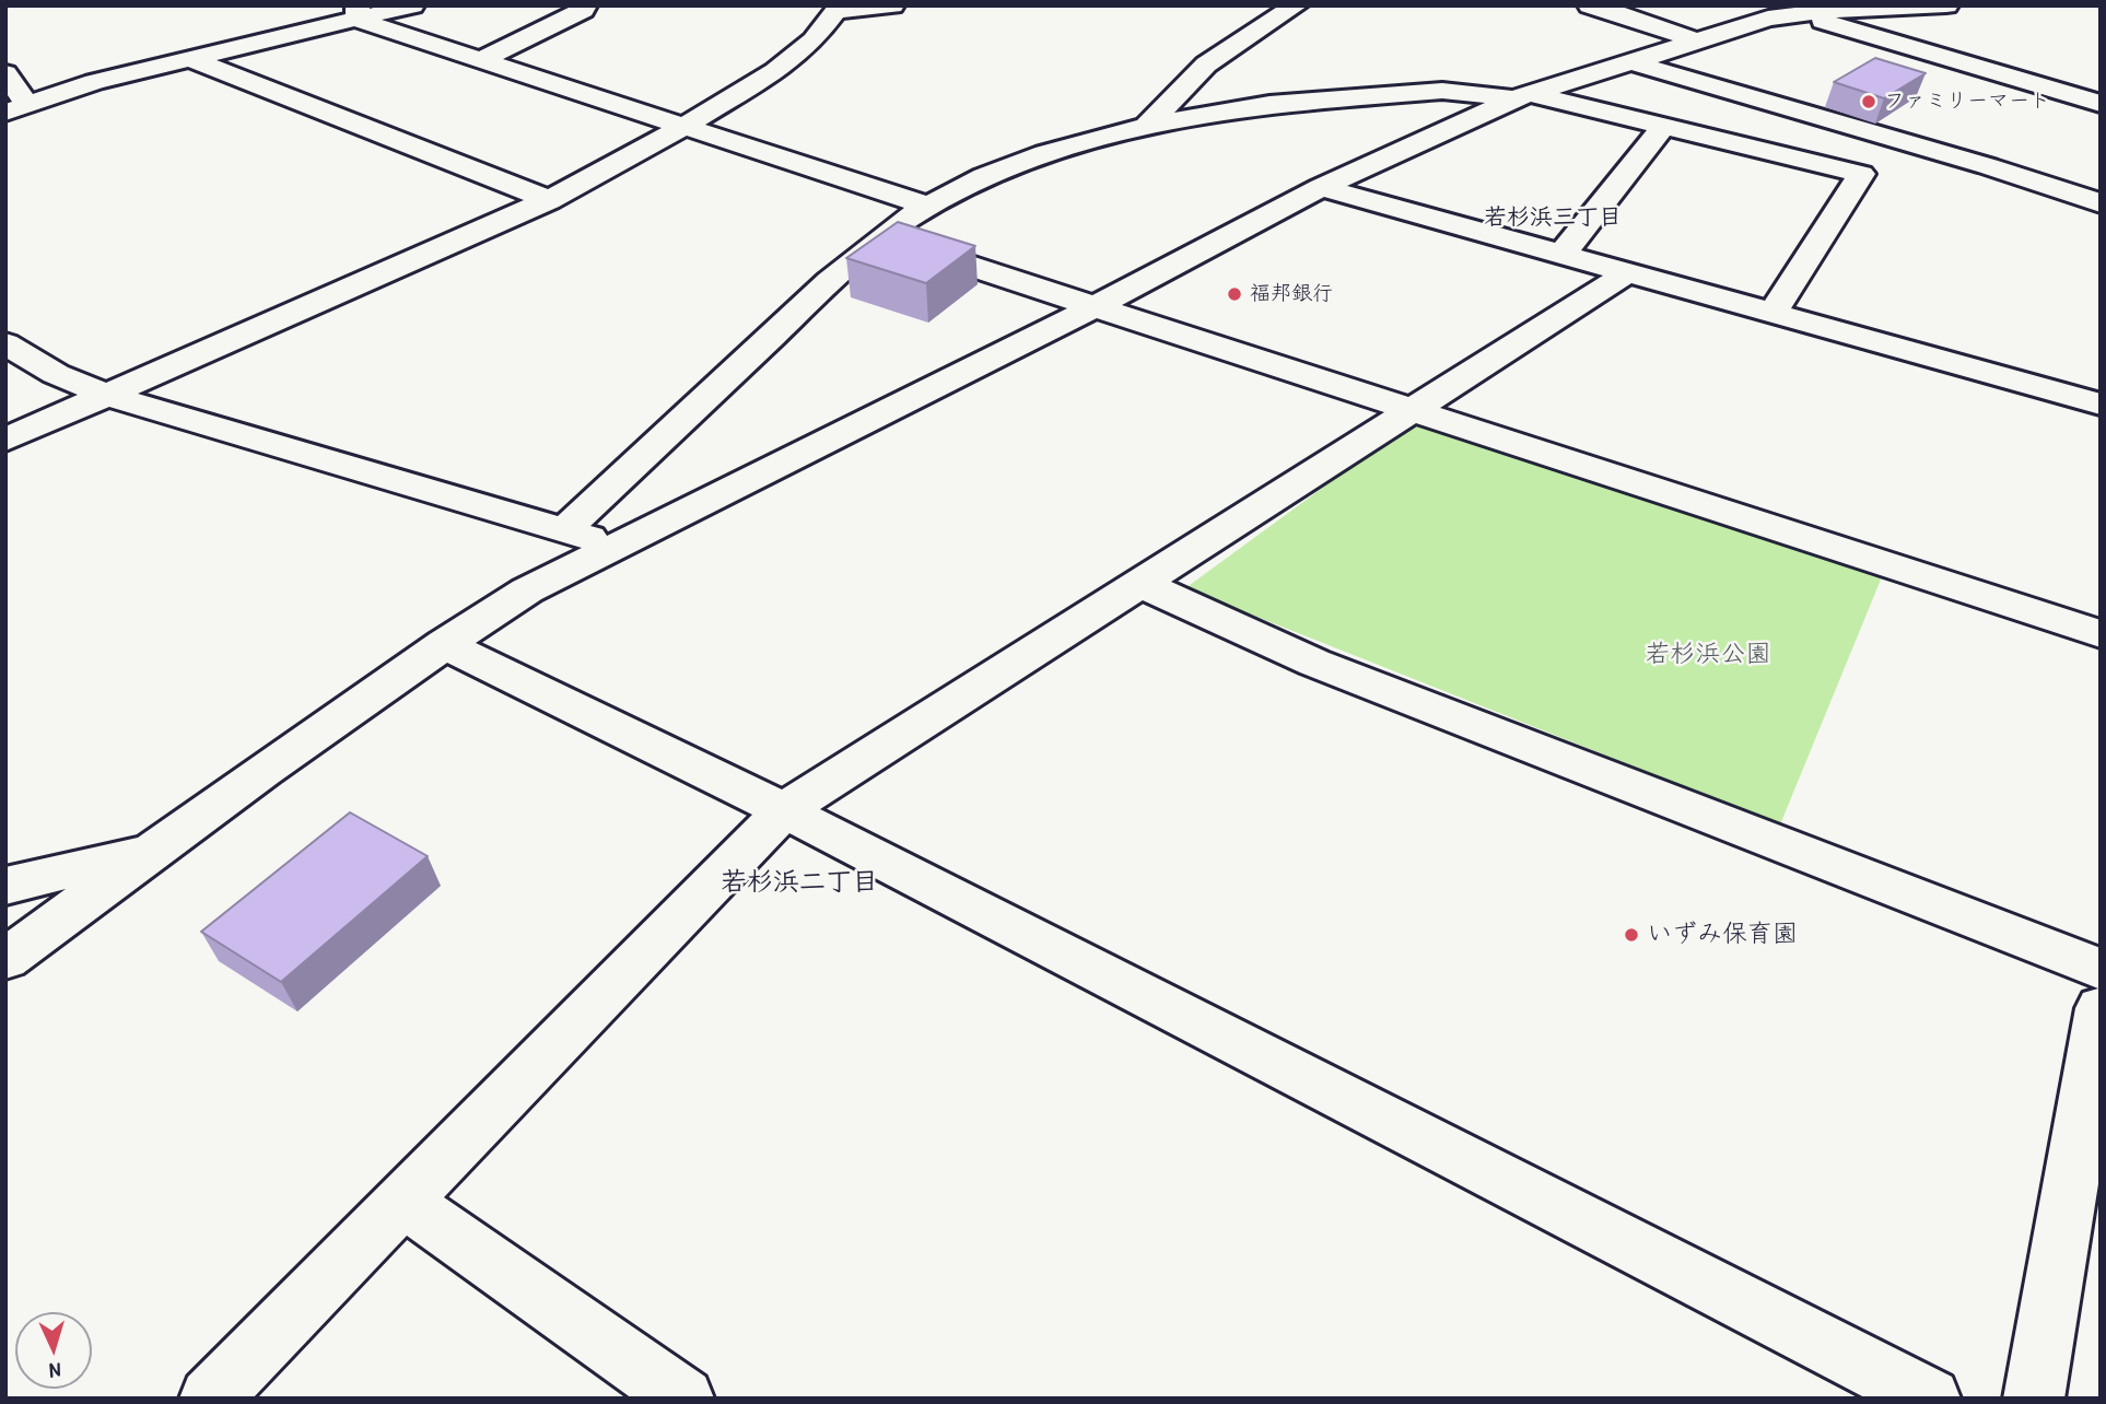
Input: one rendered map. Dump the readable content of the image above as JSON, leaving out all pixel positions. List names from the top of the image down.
{
  "districts": ["若杉浜三丁目", "若杉浜二丁目"],
  "parks": ["若杉浜公園"],
  "places": ["ファミリーマート", "福邦銀行", "いずみ保育園"],
  "north": "bottom"
}
